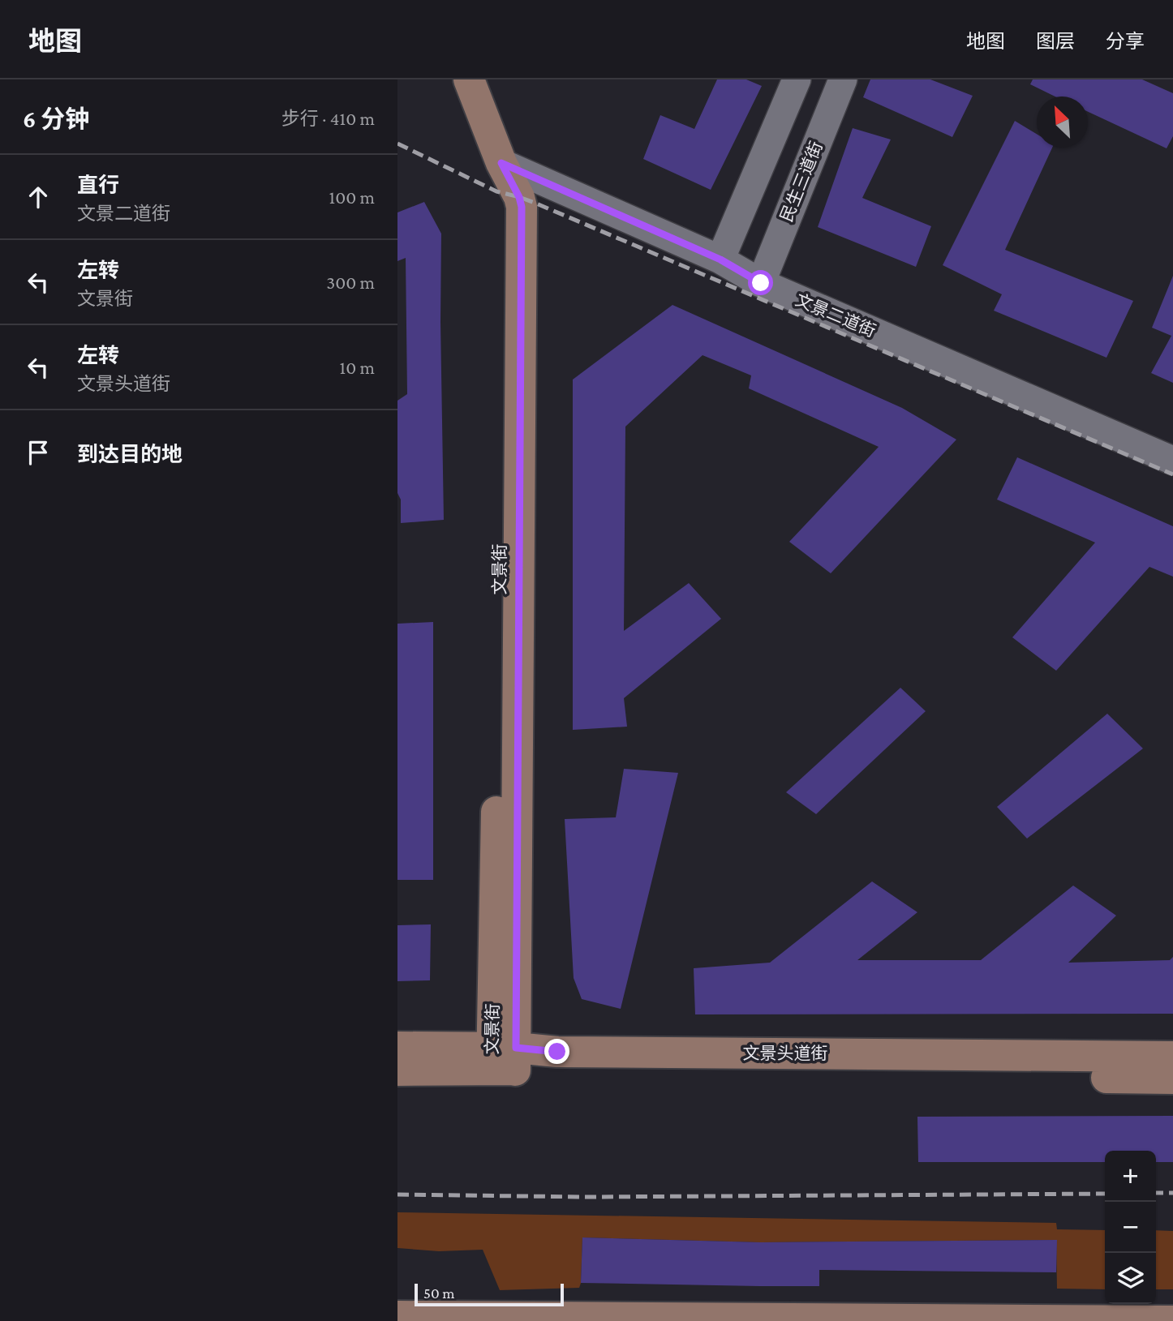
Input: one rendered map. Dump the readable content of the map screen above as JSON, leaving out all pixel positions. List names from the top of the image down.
{
  "streets": {
    "main road": ["文景街", "文景头道街"],
    "street": ["民生三道街", "文景二道街"]
  },
  "crossings": [
    ["民生三道街", "文景二道街"],
    ["文景二道街", "文景街"],
    ["文景街", "文景头道街"]
  ],
  "scale_bar": "50 m",
  "north": "top left",
  "page": {
    "header": "地图",
    "nav": ["地图", "图层", "分享"],
    "heading": ["6 分钟", "步行 · 410 m"],
    "list": [
      ["直行", "文景二道街", "100 m"],
      ["左转", "文景街", "300 m"],
      ["左转", "文景头道街", "10 m"],
      "到达目的地"
    ],
    "map_buttons": ["+", "−"],
    "scale": "50 m"
  }
}
